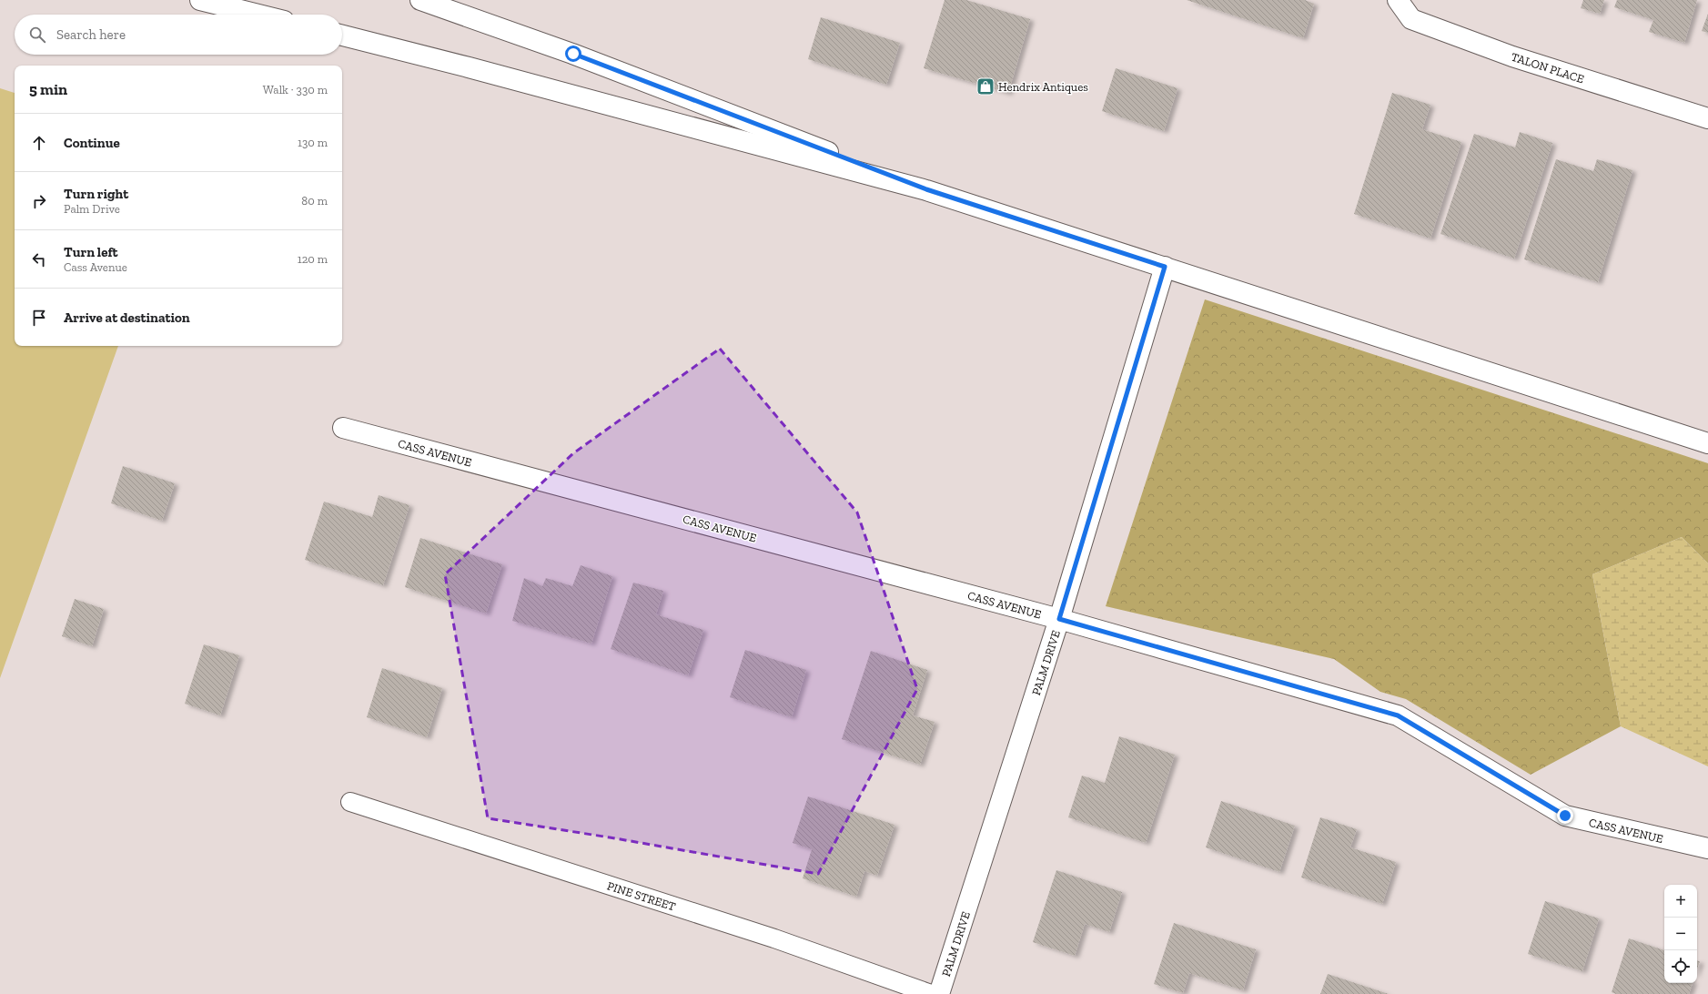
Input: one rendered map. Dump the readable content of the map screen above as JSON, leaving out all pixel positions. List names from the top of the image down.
{
  "streets": {
    "street": ["TALON PLACE", "CASS AVENUE", "PALM DRIVE"],
    "lane": ["PINE STREET"]
  },
  "crossings": [
    ["CASS AVENUE", "PALM DRIVE"]
  ],
  "places": {
    "shop": ["Hendrix Antiques"]
  },
  "page": {
    "search": "Search here",
    "heading": ["5 min", "Walk · 330 m"],
    "list": [
      ["Continue", "130 m"],
      ["Turn right", "Palm Drive", "80 m"],
      ["Turn left", "Cass Avenue", "120 m"],
      "Arrive at destination"
    ],
    "map_buttons": ["+", "−"]
  }
}
